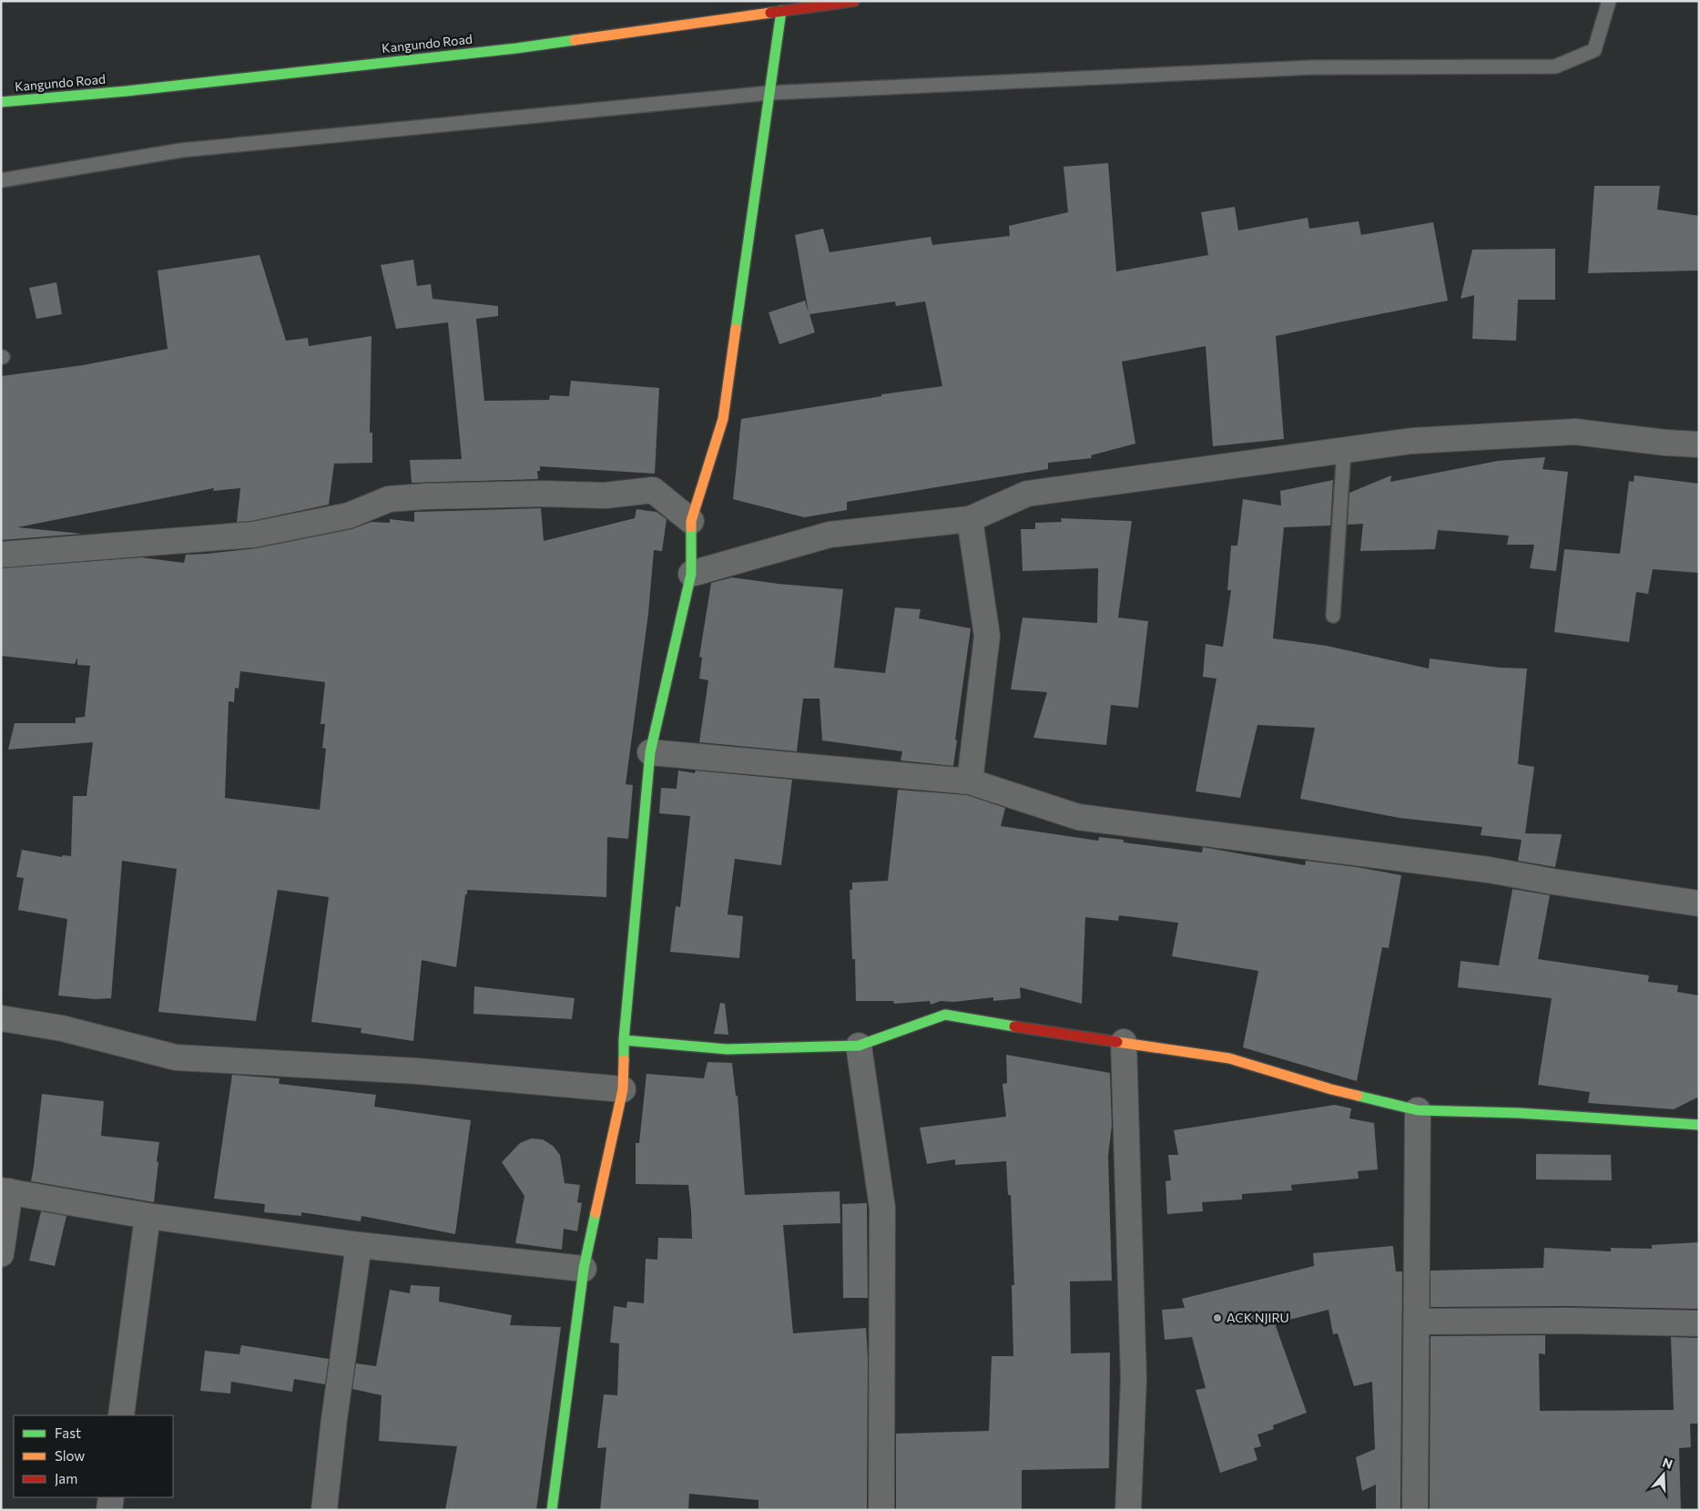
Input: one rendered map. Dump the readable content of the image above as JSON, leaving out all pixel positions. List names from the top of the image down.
{
  "streets": {
    "main road": ["Kangundo Road"]
  },
  "places": ["ACK NJIRU"],
  "legend": ["Fast", "Slow", "Jam"],
  "north": "top"
}
